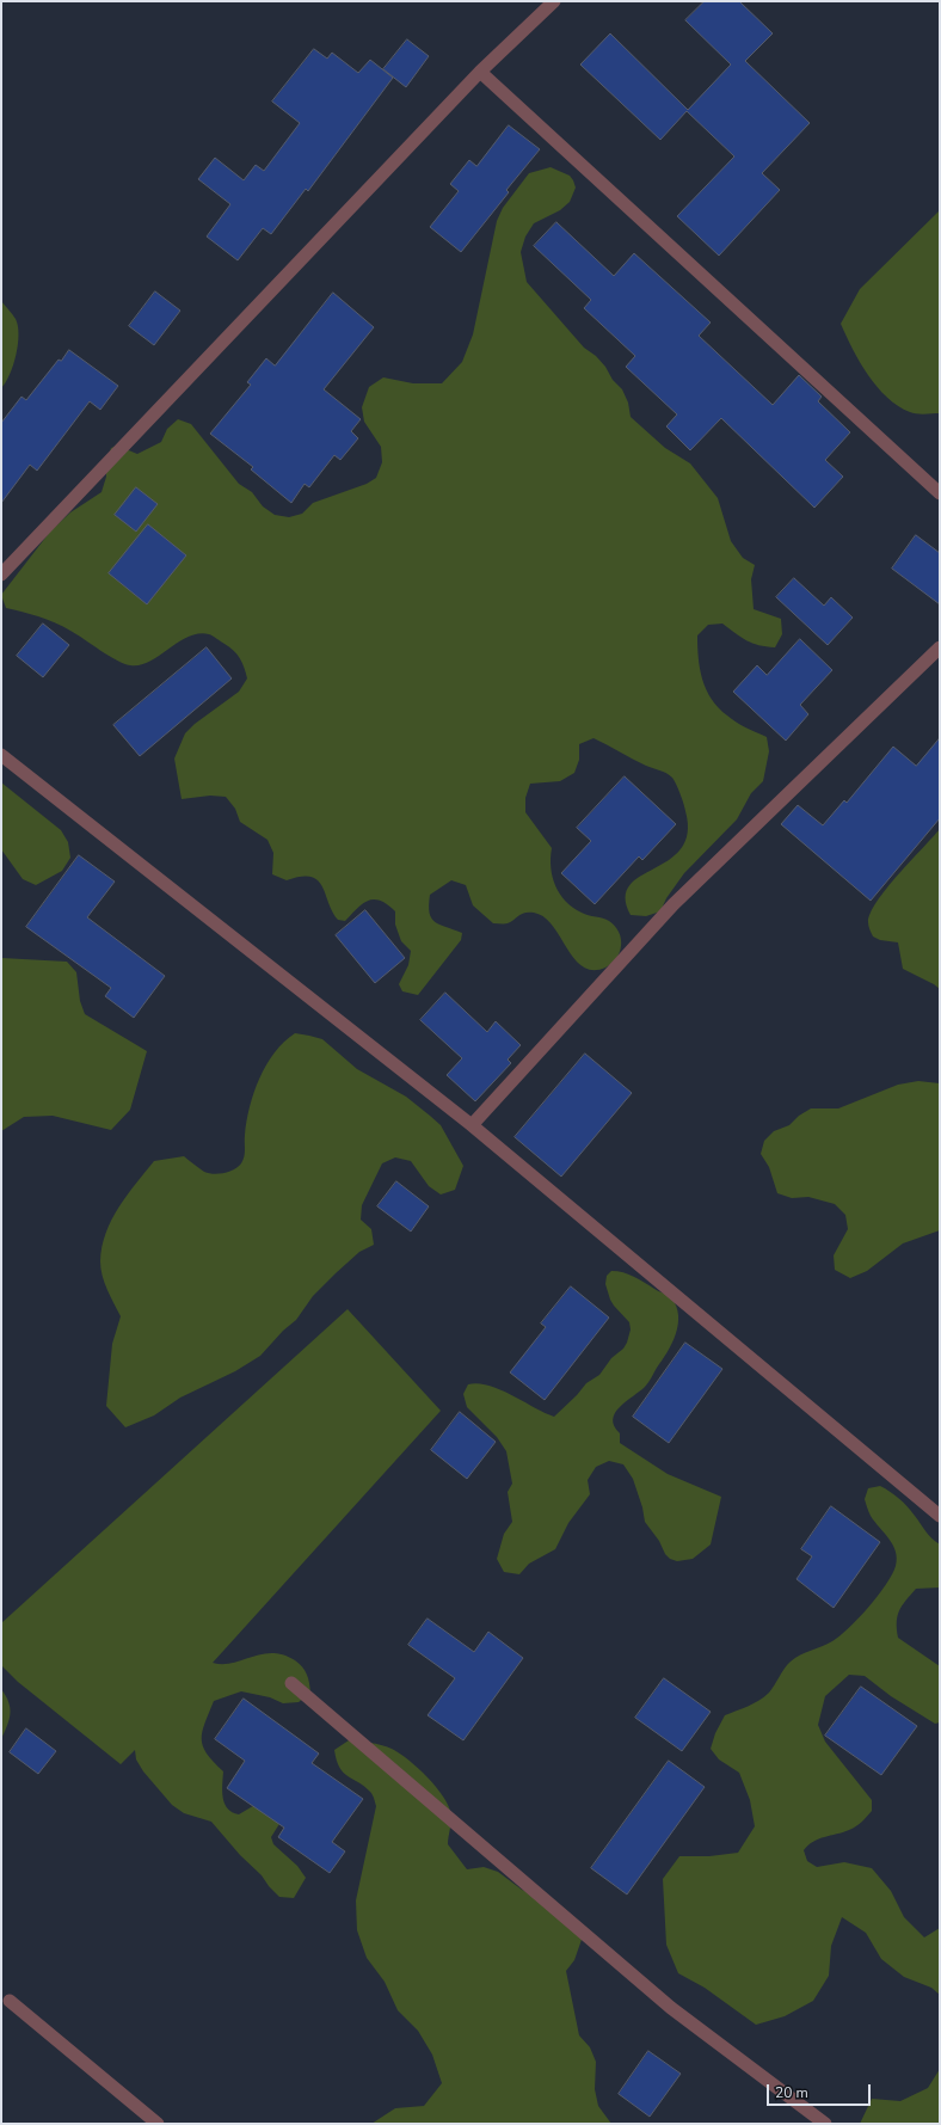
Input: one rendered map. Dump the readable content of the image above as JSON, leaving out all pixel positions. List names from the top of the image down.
{
  "scale_bar": "20 m"
}
